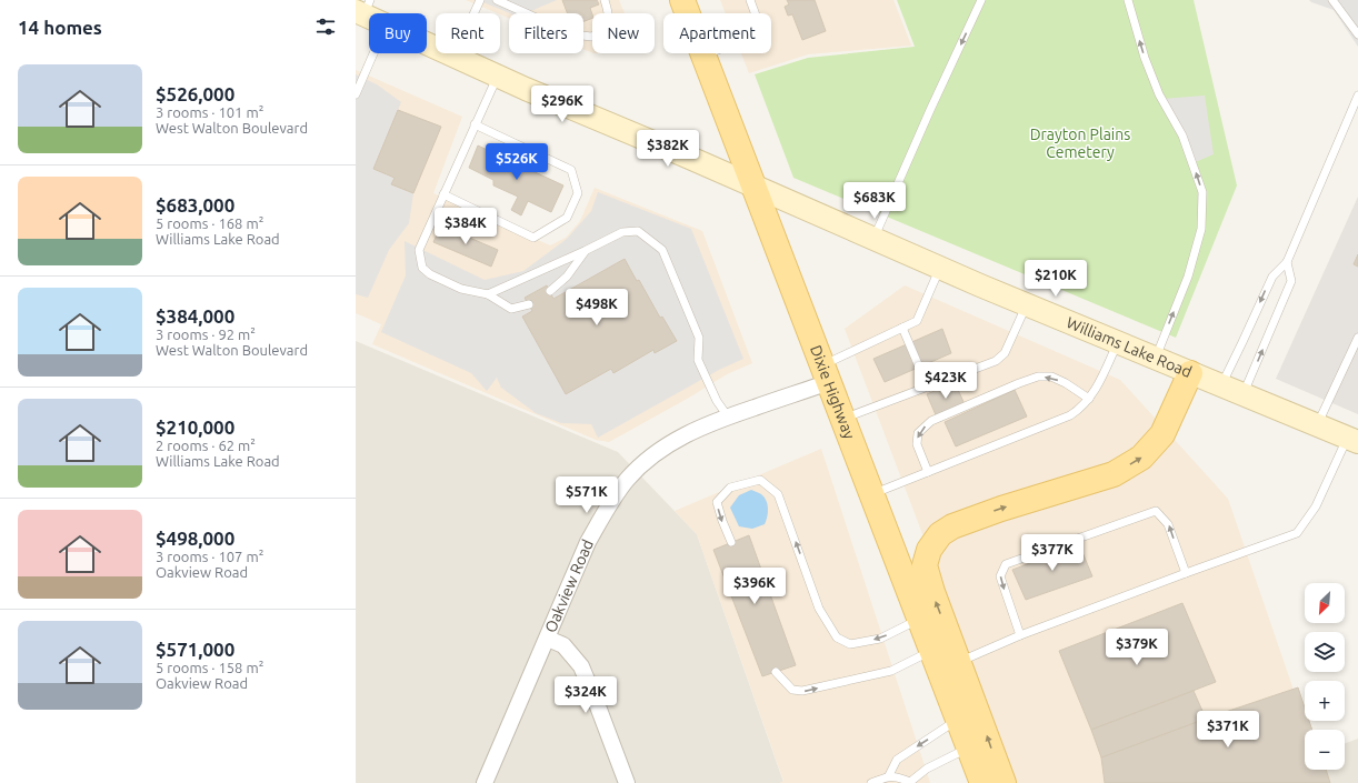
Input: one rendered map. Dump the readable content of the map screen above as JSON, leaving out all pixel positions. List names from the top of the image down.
{
  "streets": {
    "main road": ["Williams Lake Road", "Dixie Highway"],
    "street": ["Oakview Road"]
  },
  "crossings": [
    ["Williams Lake Road", "Dixie Highway"],
    ["Dixie Highway", "Oakview Road"]
  ],
  "parks": ["Drayton Plains Cemetery"],
  "north": "bottom left",
  "page": {
    "heading": "14 homes",
    "chip": [
      "Buy",
      "Rent",
      "Filters",
      "New",
      "Apartment"
    ],
    "list": [
      {
        "name": "$526,000",
        "note": "3 rooms · 101 m² · West Walton Boulevard"
      },
      {
        "name": "$683,000",
        "note": "5 rooms · 168 m² · Williams Lake Road"
      },
      {
        "name": "$384,000",
        "note": "3 rooms · 92 m² · West Walton Boulevard"
      },
      {
        "name": "$210,000",
        "note": "2 rooms · 62 m² · Williams Lake Road"
      },
      {
        "name": "$498,000",
        "note": "3 rooms · 107 m² · Oakview Road"
      },
      {
        "name": "$571,000",
        "note": "5 rooms · 158 m² · Oakview Road"
      }
    ],
    "price": [
      "$296K",
      "$382K",
      "$526K",
      "$683K",
      "$384K",
      "$210K",
      "$498K",
      "$423K",
      "$571K",
      "$377K",
      "$396K",
      "$379K",
      "$324K",
      "$371K"
    ],
    "map_buttons": ["+", "−"]
  }
}
